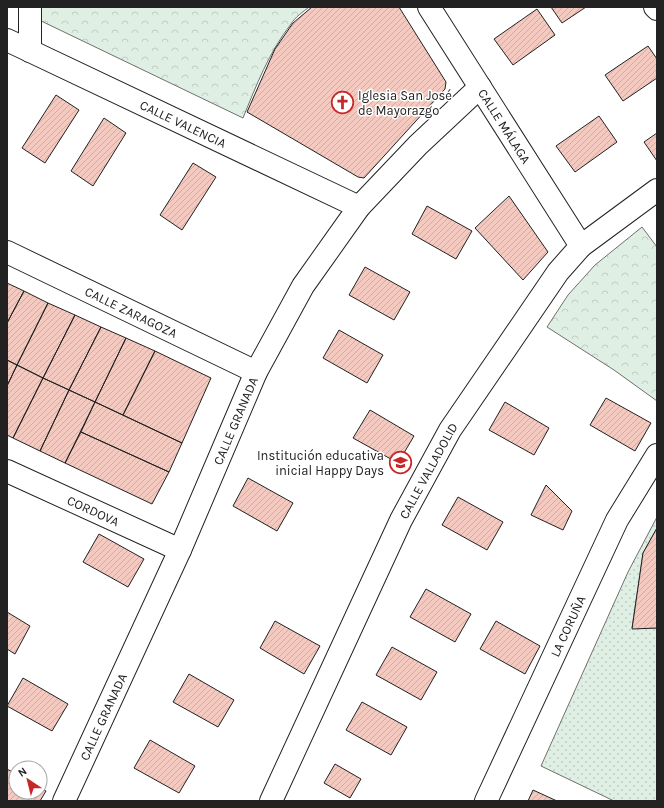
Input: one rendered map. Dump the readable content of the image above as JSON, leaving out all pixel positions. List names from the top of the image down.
{
  "streets": {
    "street": [
      "CALLE VALENCIA",
      "CALLE MÁLAGA",
      "CALLE ZARAGOZA",
      "CALLE GRANADA",
      "CALLE VALLADOLID",
      "CORDOVA",
      "LA CORUÑA"
    ]
  },
  "crossings": [
    ["CALLE VALENCIA", "CALLE GRANADA"],
    ["CALLE MÁLAGA", "CALLE GRANADA"],
    ["CALLE MÁLAGA", "CALLE VALLADOLID"],
    ["CALLE ZARAGOZA", "CALLE GRANADA"],
    ["CALLE GRANADA", "CORDOVA"]
  ],
  "places": {
    "church": ["Iglesia San José de Mayorazgo"],
    "school or university": ["Institución educativa inicial Happy Days"]
  },
  "north": "top left"
}
